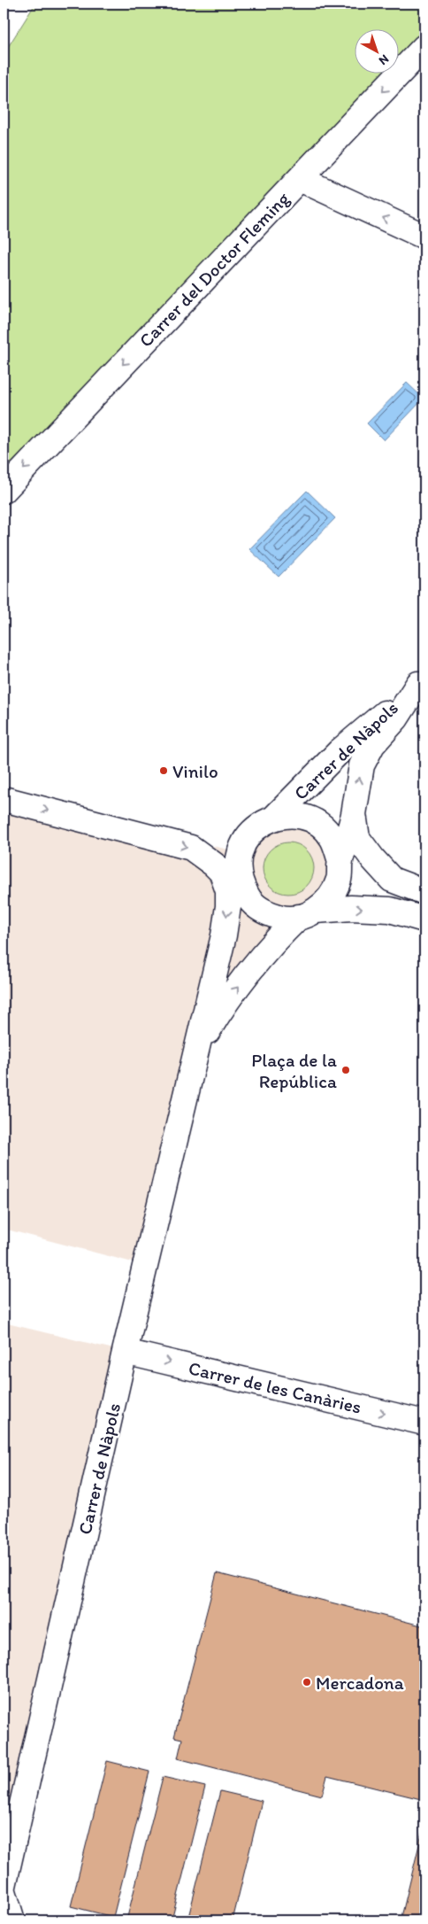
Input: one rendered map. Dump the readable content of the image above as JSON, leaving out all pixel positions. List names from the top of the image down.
{
  "streets": {
    "street": ["Carrer del Doctor Fleming", "Carrer de Nàpols", "Carrer de les Canàries"]
  },
  "crossings": [
    ["Carrer de Nàpols", "Carrer de les Canàries"]
  ],
  "one_way": ["Carrer del Doctor Fleming", "Carrer de les Canàries"],
  "places": ["Vinilo", "Plaça de la República", "Mercadona"],
  "north": "bottom right"
}
